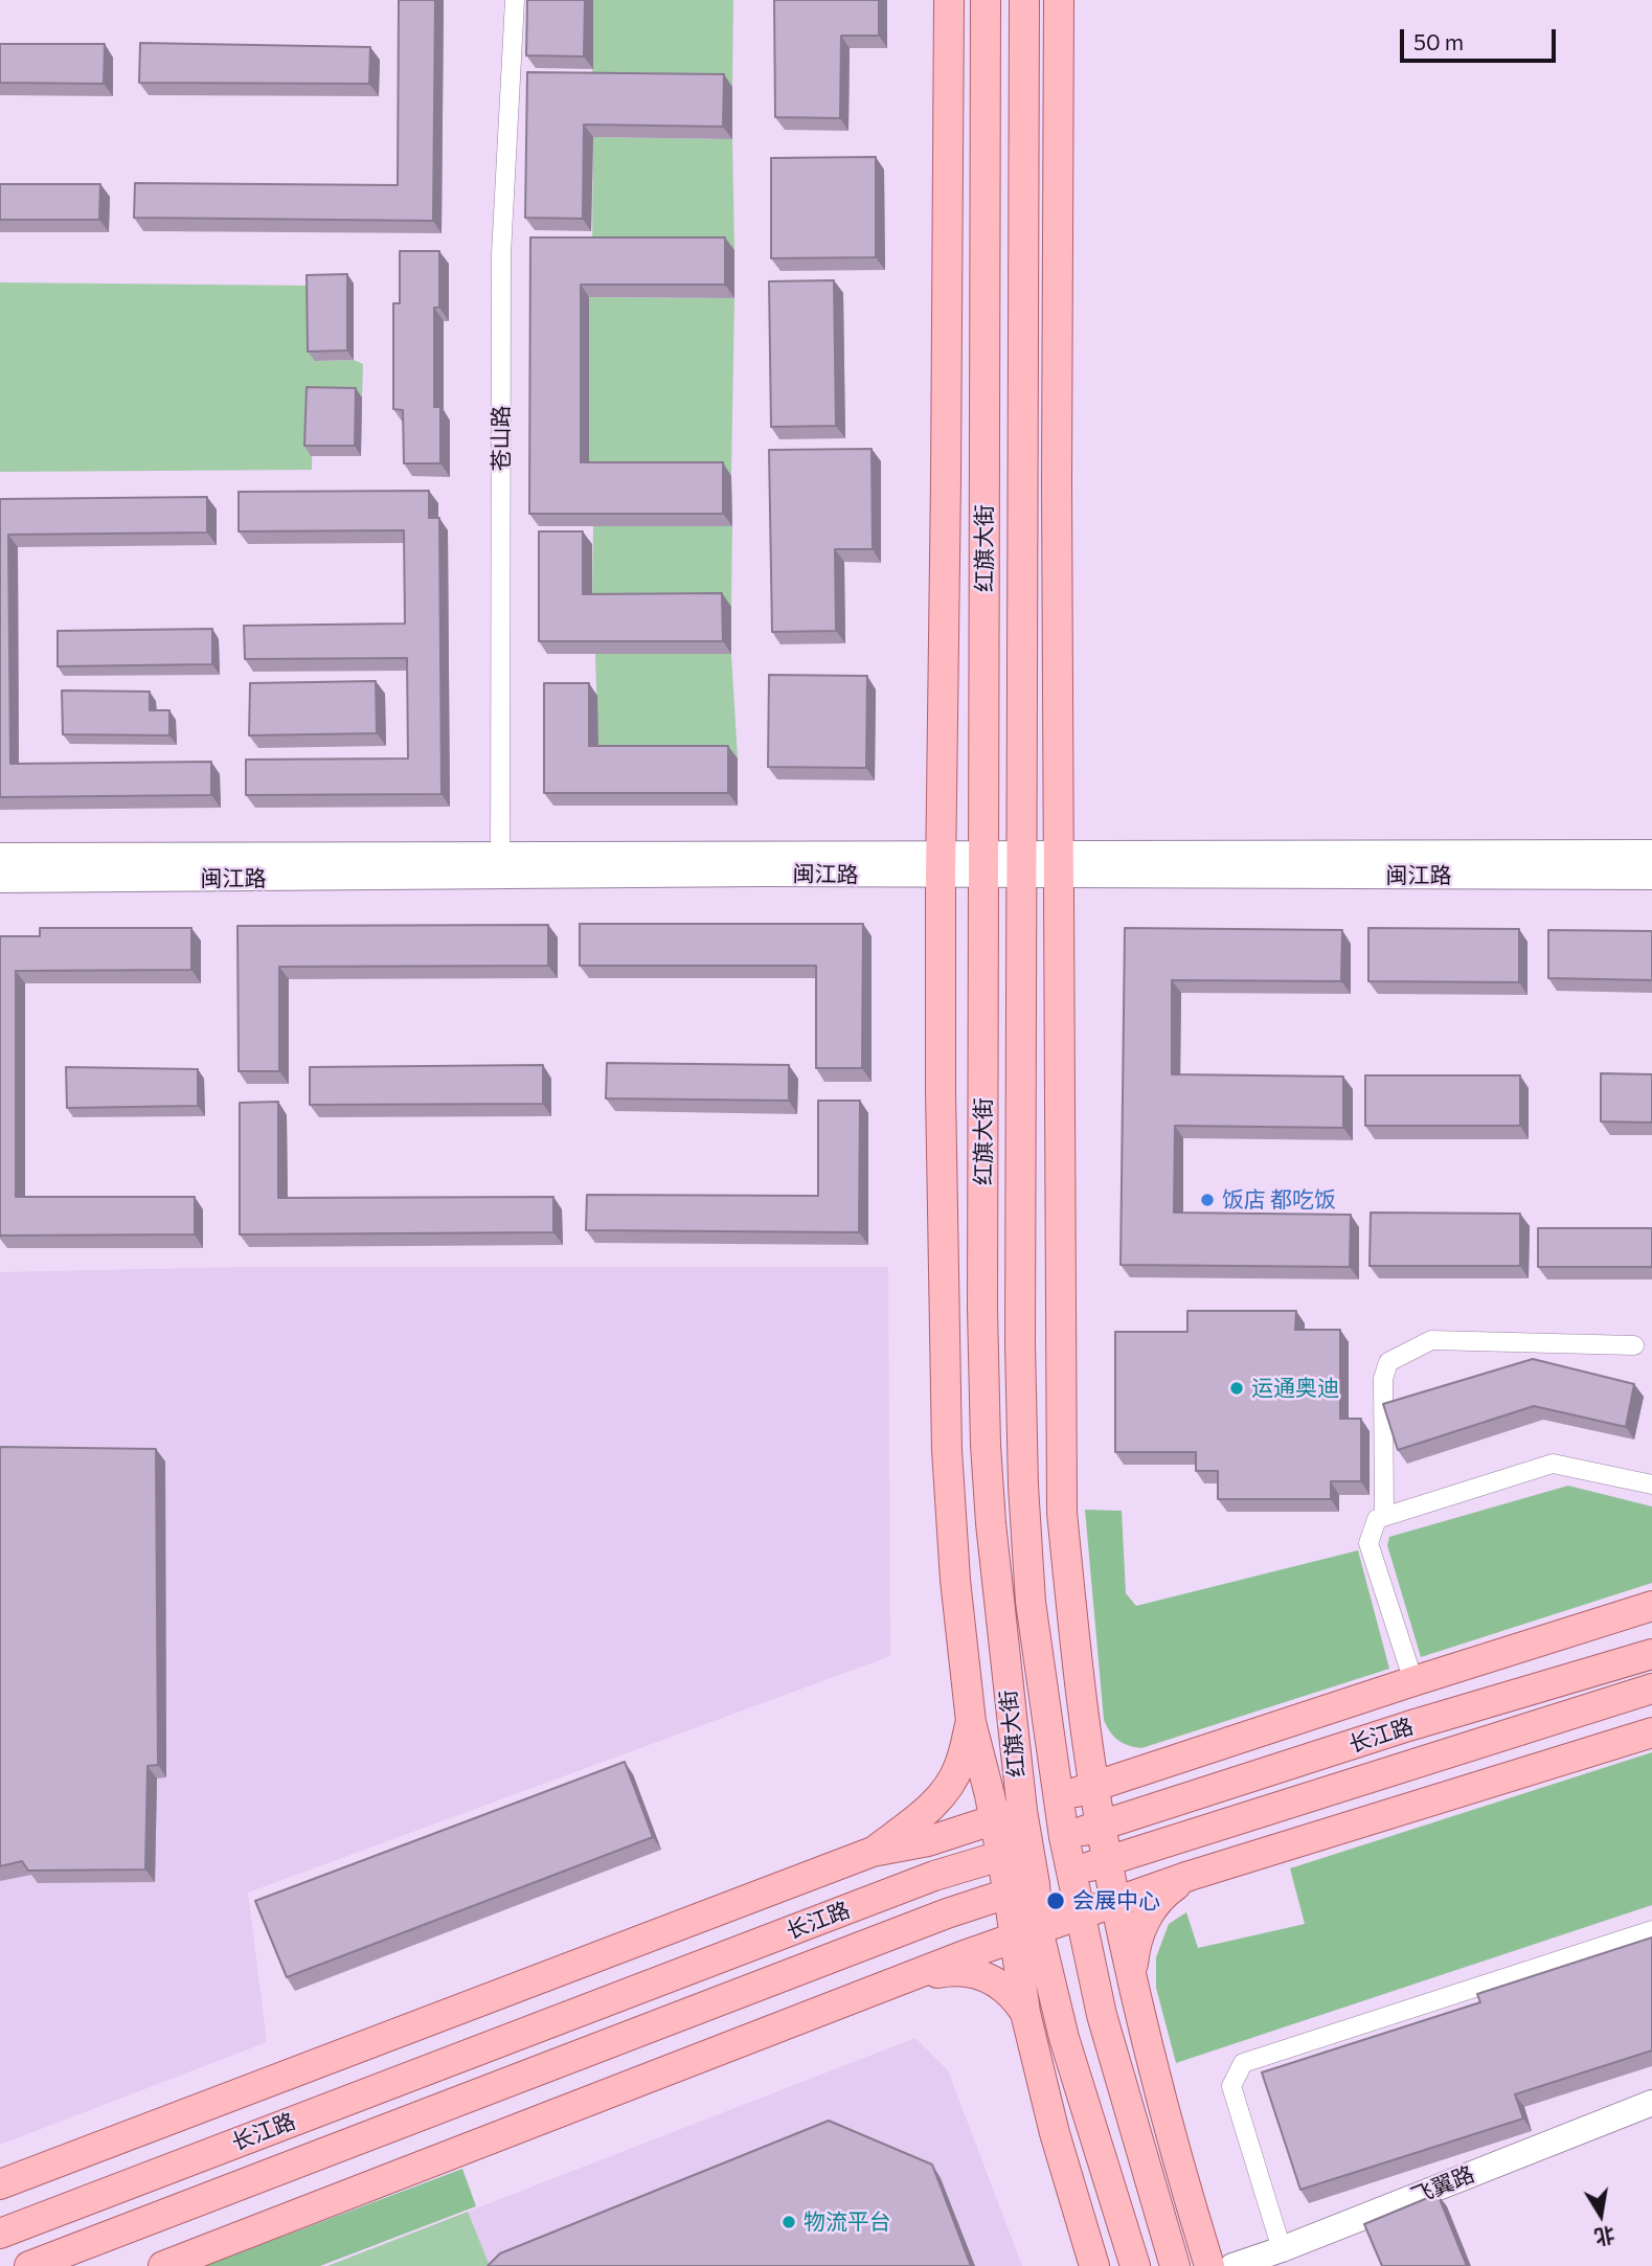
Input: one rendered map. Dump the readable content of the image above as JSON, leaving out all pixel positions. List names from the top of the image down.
{
  "streets": {
    "main road": [
      "红旗大街",
      "闽江路",
      "长江路",
      "飞翼路"
    ],
    "street": ["苍山路"]
  },
  "crossings": [
    ["苍山路", "闽江路"],
    ["红旗大街", "闽江路"],
    ["红旗大街", "长江路"]
  ],
  "places": [
    "饭店 都吃饭",
    "运通奥迪",
    "会展中心",
    "物流平台"
  ],
  "scale_bar": "50 m",
  "north": "bottom"
}
